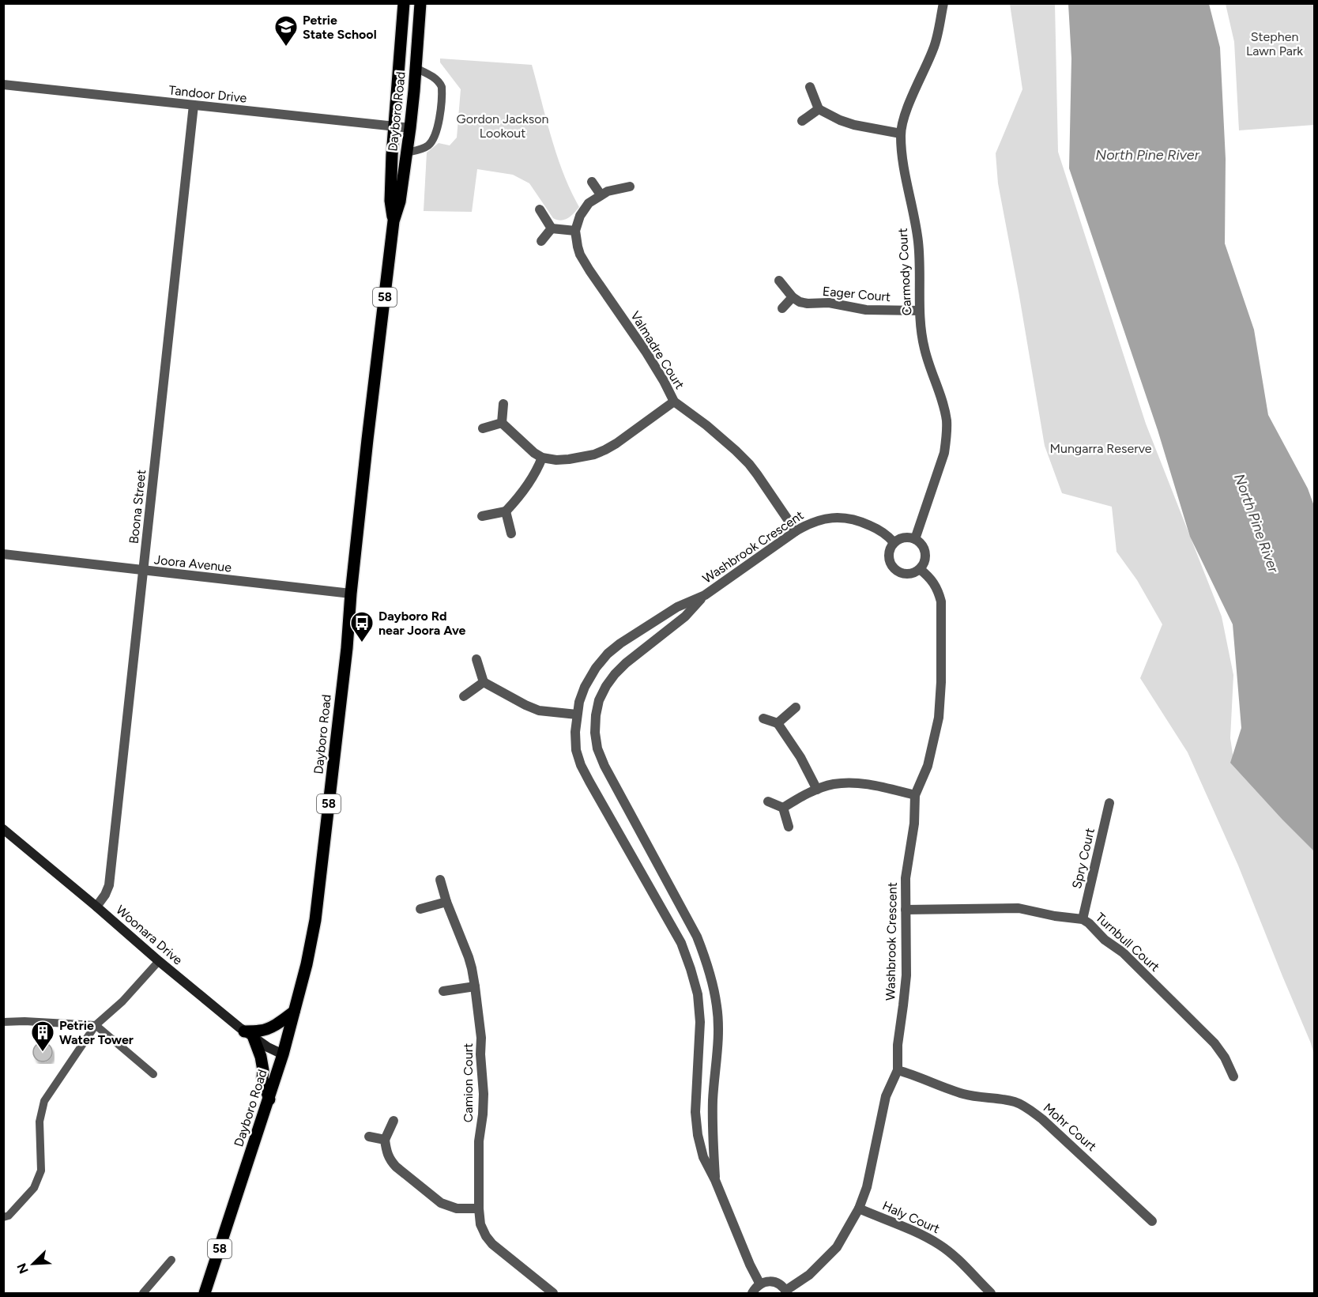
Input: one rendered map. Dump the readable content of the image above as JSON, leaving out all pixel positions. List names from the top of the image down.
{
  "streets": {
    "main road": ["Dayboro Road", "58"],
    "street": [
      "Tandoor Drive",
      "Carmody Court",
      "Eager Court",
      "Valmadre Court",
      "Boona Street",
      "Washbrook Crescent",
      "Joora Avenue",
      "Spry Court",
      "Woonara Drive",
      "Turnbull Court",
      "Camion Court",
      "Mohr Court",
      "Haly Court"
    ]
  },
  "crossings": [
    ["Tandoor Drive", "Dayboro Road"],
    ["Tandoor Drive", "Boona Street"],
    ["Dayboro Road", "Joora Avenue"],
    ["Dayboro Road", "Woonara Drive"],
    ["Carmody Court", "Eager Court"],
    ["Carmody Court", "Washbrook Crescent"],
    ["Valmadre Court", "Washbrook Crescent"],
    ["Boona Street", "Joora Avenue"],
    ["Boona Street", "Woonara Drive"],
    ["Washbrook Crescent", "Turnbull Court"],
    ["Washbrook Crescent", "Mohr Court"],
    ["Washbrook Crescent", "Haly Court"],
    ["Spry Court", "Turnbull Court"]
  ],
  "water": ["North Pine River"],
  "parks": ["Stephen Lawn Park", "Gordon Jackson Lookout", "Mungarra Reserve"],
  "places": {
    "school or university": ["Petrie State School"],
    "bus stop": ["Dayboro Rd near Joora Ave"],
    "building": ["Petrie Water Tower"]
  },
  "north": "bottom left"
}
